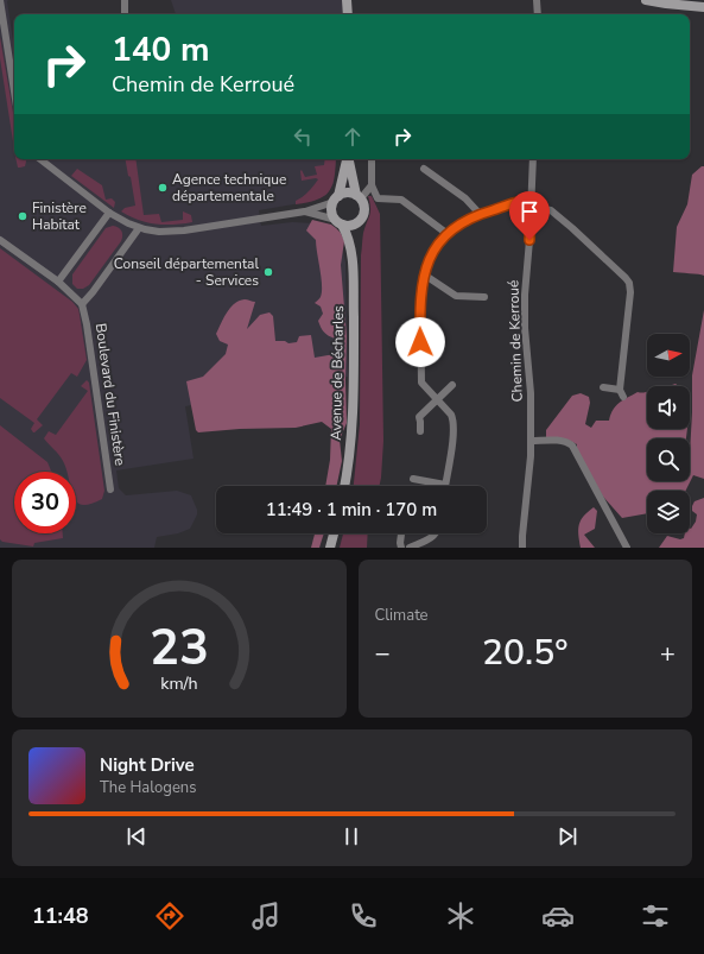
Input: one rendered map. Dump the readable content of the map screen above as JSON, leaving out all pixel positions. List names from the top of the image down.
{
  "streets": {
    "main road": ["Avenue de Bécharles"],
    "street": ["Chemin de Kerroué", "Boulevard du Finistère"]
  },
  "places": ["Agence technique départementale", "Finistère Habitat", "Conseil départemental - Services"],
  "north": "right",
  "page": {
    "turn": ["140 m", "Chemin de Kerroué"],
    "limit": "30",
    "trip": "11:49 · 1 min · 170 m",
    "tile": "Climate",
    "heat": ["−", "20.5°", "+"],
    "song": ["Night Drive", "The Halogens"],
    "tabs": "11:48",
    "gauge": ["23", "km/h"]
  }
}
